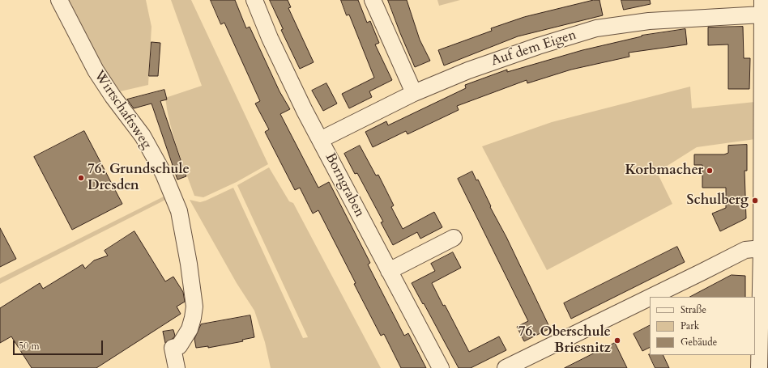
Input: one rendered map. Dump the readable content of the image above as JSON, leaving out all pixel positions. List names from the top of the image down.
{
  "streets": {
    "street": ["Auf dem Eigen", "Wirtschaftsweg", "Borngraben"]
  },
  "crossings": [
    ["Auf dem Eigen", "Borngraben"]
  ],
  "places": [
    "Korbmacher",
    "76. Grundschule Dresden",
    "Schulberg",
    "76. Oberschule Briesnitz"
  ],
  "legend": ["Straße", "Park", "Gebäude"],
  "scale_bar": "50 m"
}
